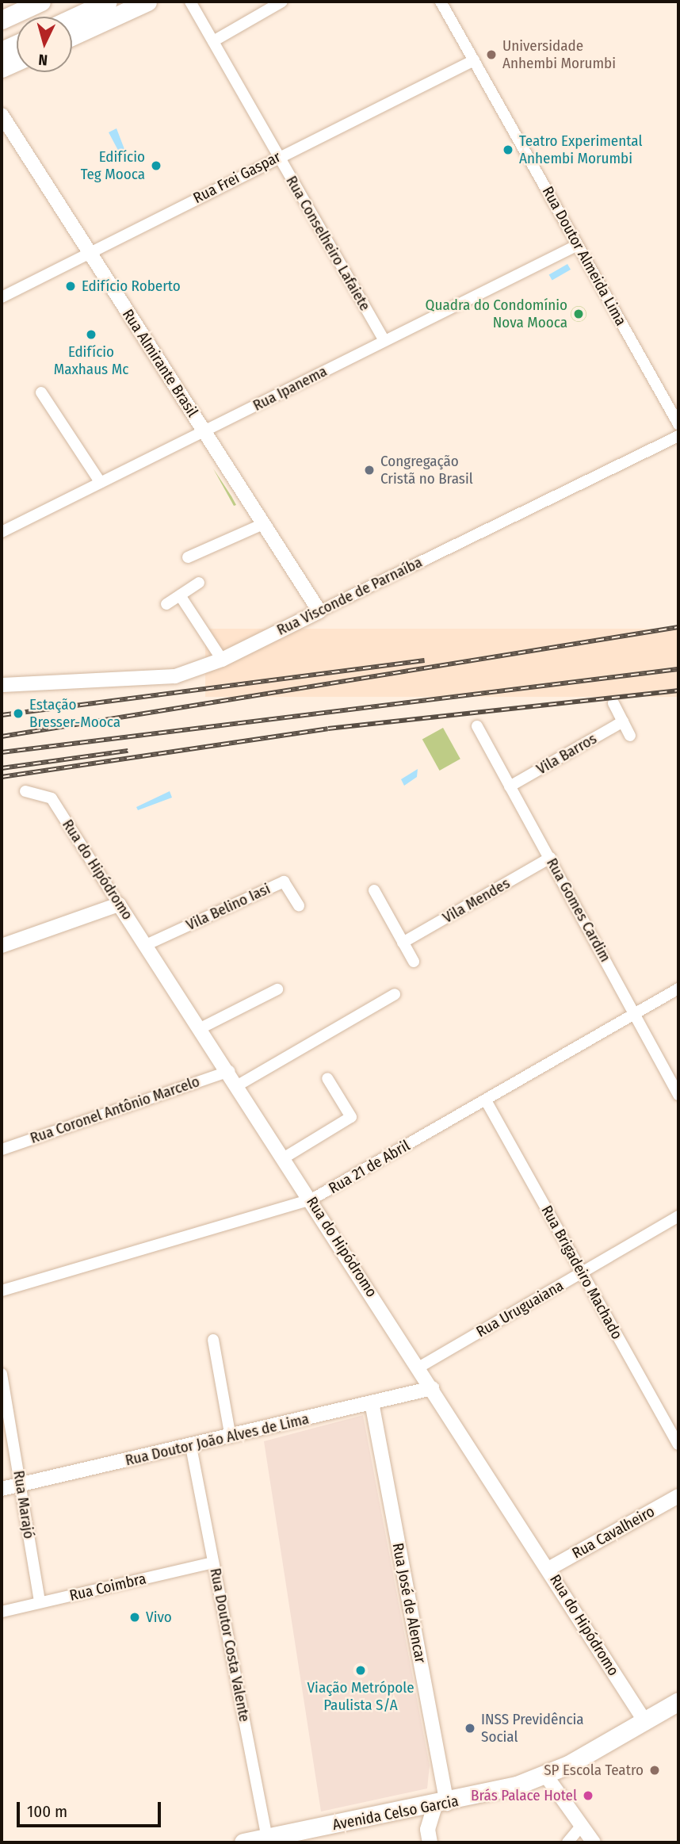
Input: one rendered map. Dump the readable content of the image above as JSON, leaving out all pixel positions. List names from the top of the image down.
{
  "streets": {
    "main road": ["Avenida Celso Garcia"],
    "street": [
      "Rua Frei Gaspar",
      "Rua Conselheiro Lafaiete",
      "Rua Doutor Almeida Lima",
      "Rua Almirante Brasil",
      "Rua Ipanema",
      "Rua Visconde de Parnaíba",
      "Vila Barros",
      "Rua do Hipódromo",
      "Vila Mendes",
      "Vila Belino Iasi",
      "Rua Gomes Cardim",
      "Rua Coronel Antônio Marcelo",
      "Rua 21 de Abril",
      "Rua Brigadeiro Machado",
      "Rua Uruguaiana",
      "Rua Doutor João Alves de Lima",
      "Rua Marajó",
      "Rua Cavalheiro",
      "Rua Coimbra",
      "Rua José de Alencar",
      "Rua Doutor Costa Valente"
    ]
  },
  "crossings": [
    ["Rua Frei Gaspar", "Rua Conselheiro Lafaiete"],
    ["Rua Frei Gaspar", "Rua Doutor Almeida Lima"],
    ["Rua Frei Gaspar", "Rua Almirante Brasil"],
    ["Rua Conselheiro Lafaiete", "Rua Ipanema"],
    ["Rua Doutor Almeida Lima", "Rua Ipanema"],
    ["Rua Almirante Brasil", "Rua Ipanema"],
    ["Rua Almirante Brasil", "Rua Visconde de Parnaíba"],
    ["Vila Barros", "Rua Gomes Cardim"],
    ["Rua do Hipódromo", "Vila Belino Iasi"],
    ["Rua do Hipódromo", "Rua Coronel Antônio Marcelo"],
    ["Rua do Hipódromo", "Rua 21 de Abril"],
    ["Rua do Hipódromo", "Rua Uruguaiana"],
    ["Rua do Hipódromo", "Rua Doutor João Alves de Lima"],
    ["Rua do Hipódromo", "Rua Cavalheiro"],
    ["Rua do Hipódromo", "Avenida Celso Garcia"],
    ["Vila Mendes", "Rua Gomes Cardim"],
    ["Rua Gomes Cardim", "Rua 21 de Abril"],
    ["Rua 21 de Abril", "Rua Brigadeiro Machado"],
    ["Rua Brigadeiro Machado", "Rua Uruguaiana"],
    ["Rua Doutor João Alves de Lima", "Rua Marajó"],
    ["Rua Doutor João Alves de Lima", "Rua José de Alencar"],
    ["Rua Doutor João Alves de Lima", "Rua Doutor Costa Valente"],
    ["Rua Marajó", "Rua Coimbra"],
    ["Rua Coimbra", "Rua Doutor Costa Valente"],
    ["Rua José de Alencar", "Avenida Celso Garcia"],
    ["Rua Doutor Costa Valente", "Avenida Celso Garcia"]
  ],
  "places": [
    "Universidade Anhembi Morumbi",
    "Teatro Experimental Anhembi Morumbi",
    "Edifício Teg Mooca",
    "Edifício Roberto",
    "Quadra do Condomínio Nova Mooca",
    "Edifício Maxhaus Mc",
    "Congregação Cristã no Brasil",
    "Estação Bresser-Mooca",
    "Vivo",
    "Viação Metrópole Paulista S/A",
    "INSS Previdência Social",
    "SP Escola Teatro",
    "Brás Palace Hotel"
  ],
  "scale_bar": "100 m",
  "north": "bottom"
}
